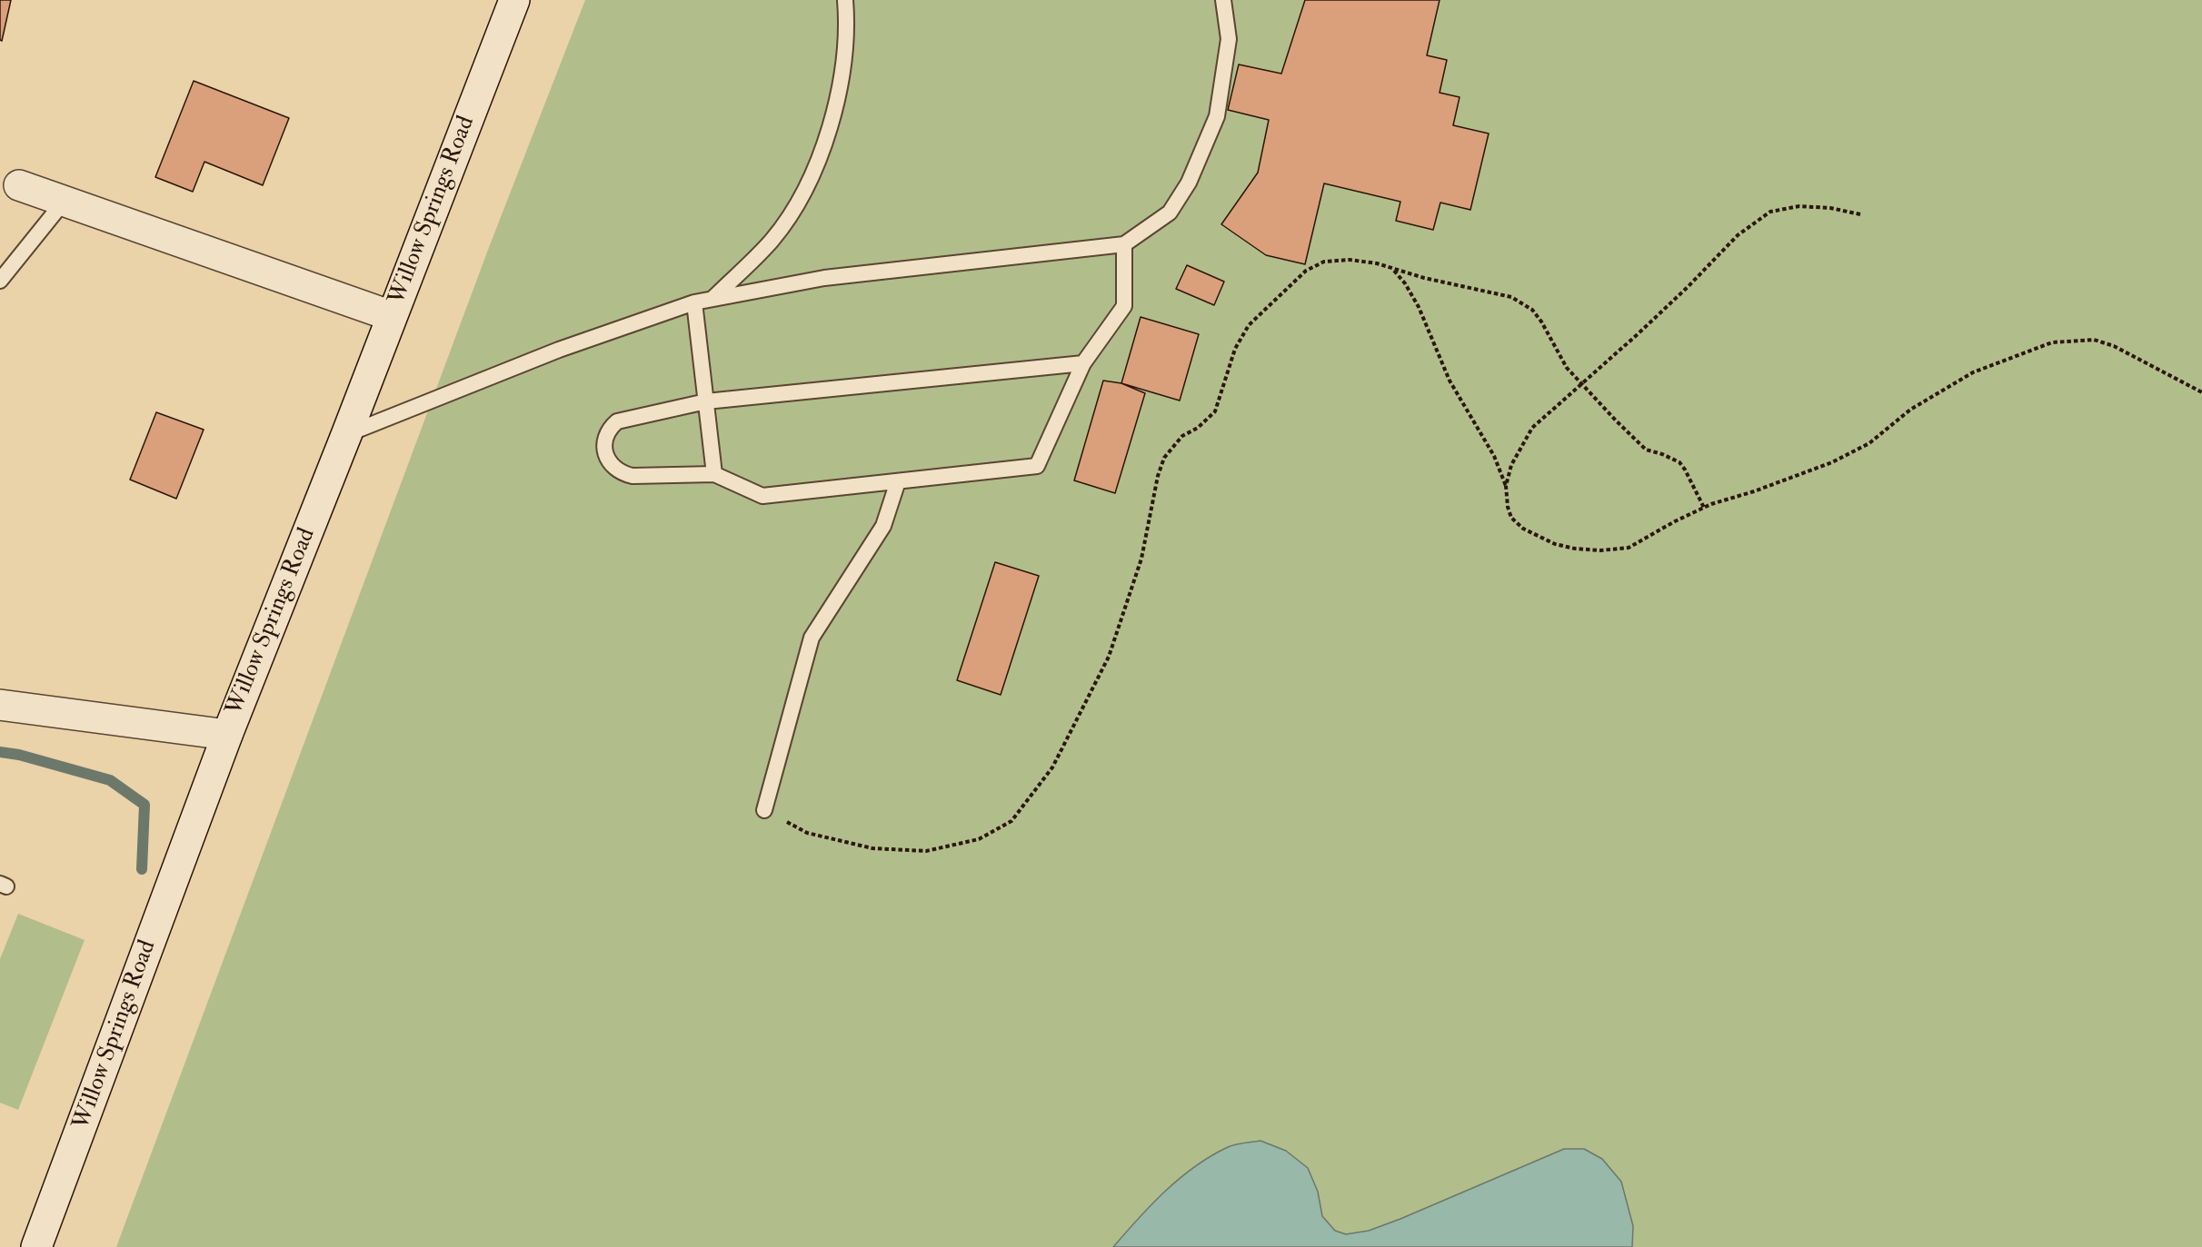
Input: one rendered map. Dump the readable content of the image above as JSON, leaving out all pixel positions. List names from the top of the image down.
{
  "streets": {
    "main road": ["Willow Springs Road"]
  }
}
